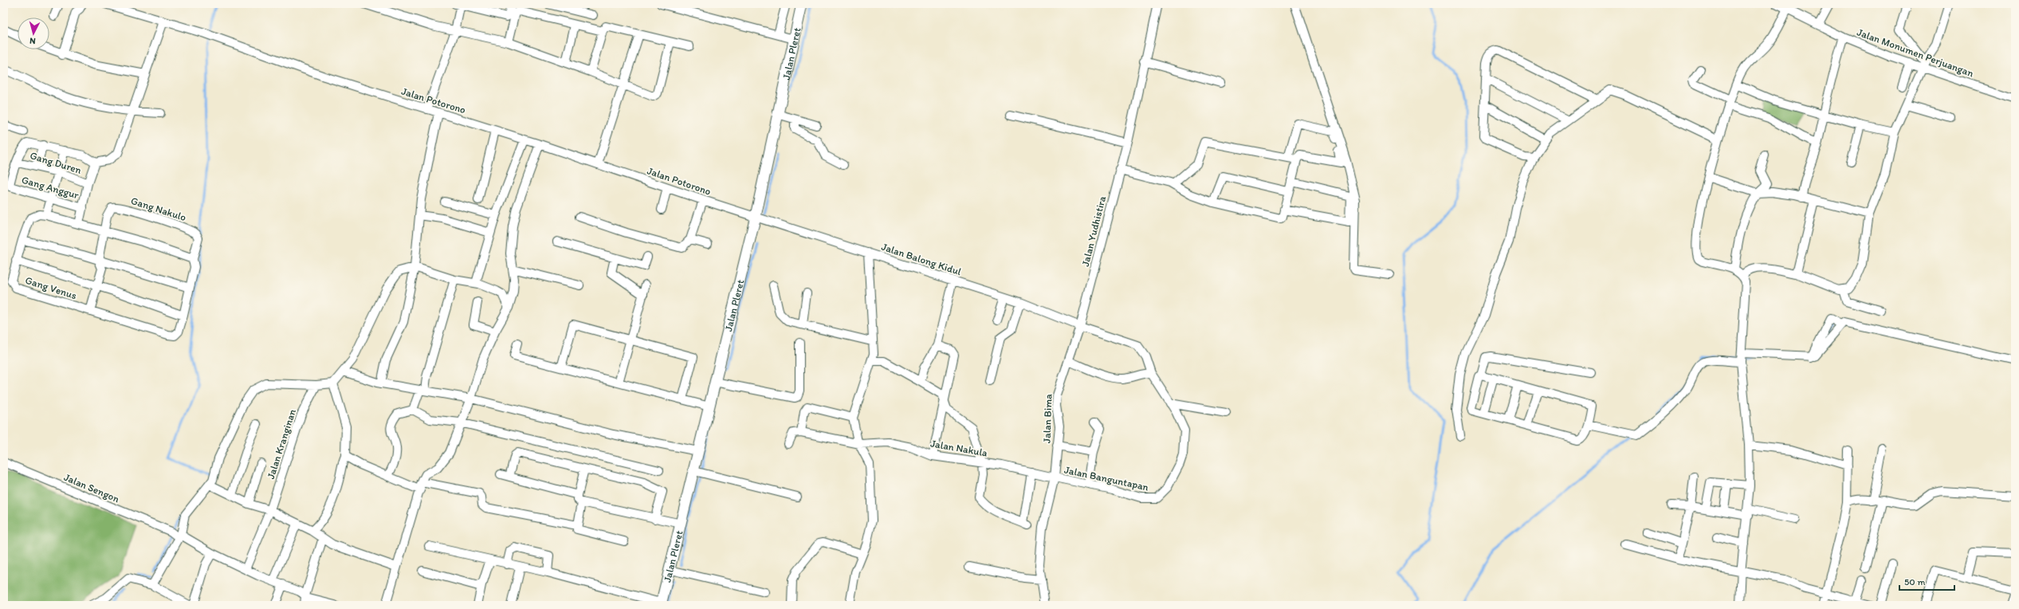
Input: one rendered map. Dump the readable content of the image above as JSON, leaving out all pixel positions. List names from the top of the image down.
{
  "streets": {
    "main road": ["Jalan Pleret"],
    "street": [
      "Jalan Monumen Perjuangan",
      "Jalan Potorono",
      "Gang Duren",
      "Gang Anggur",
      "Gang Nakulo",
      "Jalan Yudhistira",
      "Jalan Balong Kidul",
      "Gang Venus",
      "Jalan Bima",
      "Jalan Kranginan",
      "Jalan Nakula",
      "Jalan Banguntapan",
      "Jalan Sengon"
    ]
  },
  "crossings": [
    ["Jalan Pleret", "Jalan Potorono"],
    ["Jalan Pleret", "Jalan Balong Kidul"],
    ["Jalan Potorono", "Jalan Balong Kidul"],
    ["Gang Duren", "Gang Anggur"],
    ["Jalan Yudhistira", "Jalan Balong Kidul"],
    ["Jalan Yudhistira", "Jalan Bima"],
    ["Jalan Yudhistira", "Jalan Banguntapan"],
    ["Jalan Balong Kidul", "Jalan Bima"],
    ["Jalan Balong Kidul", "Jalan Banguntapan"],
    ["Jalan Bima", "Jalan Nakula"],
    ["Jalan Bima", "Jalan Banguntapan"],
    ["Jalan Kranginan", "Jalan Sengon"],
    ["Jalan Nakula", "Jalan Banguntapan"]
  ],
  "scale_bar": "50 m",
  "north": "bottom"
}
